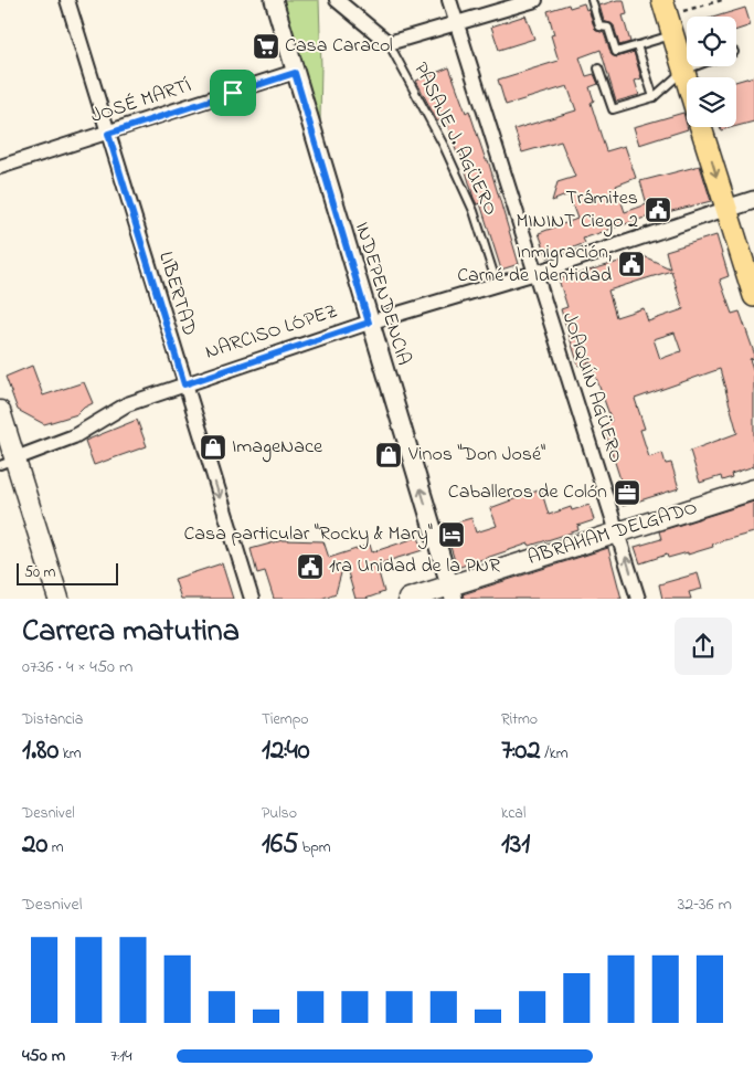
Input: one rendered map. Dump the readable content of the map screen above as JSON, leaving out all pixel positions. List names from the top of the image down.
{
  "streets": {
    "main road": ["ABRAHAM DELGADO"],
    "street": [
      "JOSÉ MARTÍ",
      "LIBERTAD",
      "INDEPENDENCIA",
      "NARCISO LÓPEZ",
      "JOAQUÍN AGÜERO"
    ],
    "lane": ["PASAJE J. AGÜERO"]
  },
  "crossings": [
    ["JOSÉ MARTÍ", "LIBERTAD"],
    ["JOSÉ MARTÍ", "INDEPENDENCIA"],
    ["PASAJE J. AGÜERO", "NARCISO LÓPEZ"],
    ["LIBERTAD", "NARCISO LÓPEZ"],
    ["INDEPENDENCIA", "NARCISO LÓPEZ"],
    ["INDEPENDENCIA", "ABRAHAM DELGADO"],
    ["NARCISO LÓPEZ", "JOAQUÍN AGÜERO"],
    ["JOAQUÍN AGÜERO", "ABRAHAM DELGADO"]
  ],
  "one_way": ["LIBERTAD", "INDEPENDENCIA"],
  "places": {
    "supermarket": ["Casa Caracol"],
    "public building": ["Trámites MININT Ciego 2", "Inmigración, Carné de Identidad", "1ra Unidad de la PNR"],
    "shop": ["ImageNace", "Vinos \"Don José\""],
    "office": ["Caballeros de Colón"],
    "hotel": ["Casa particular \"Rocky & Mary\""]
  },
  "scale_bar": "50 m",
  "page": {
    "scale": "50 m",
    "heading": ["Carrera matutina", "07:36 · 4 × 450 m"],
    "stats": [
      ["Distancia", "1.80 km"],
      ["Tiempo", "12:40"],
      ["Ritmo", "7:02 /km"],
      ["Desnivel", "20 m"],
      ["Pulso", "165 bpm"],
      ["kcal", "131"]
    ],
    "chart": ["Desnivel", "32–36 m"],
    "list": [
      {
        "name": "450 m",
        "note": "7:14"
      }
    ]
  }
}
